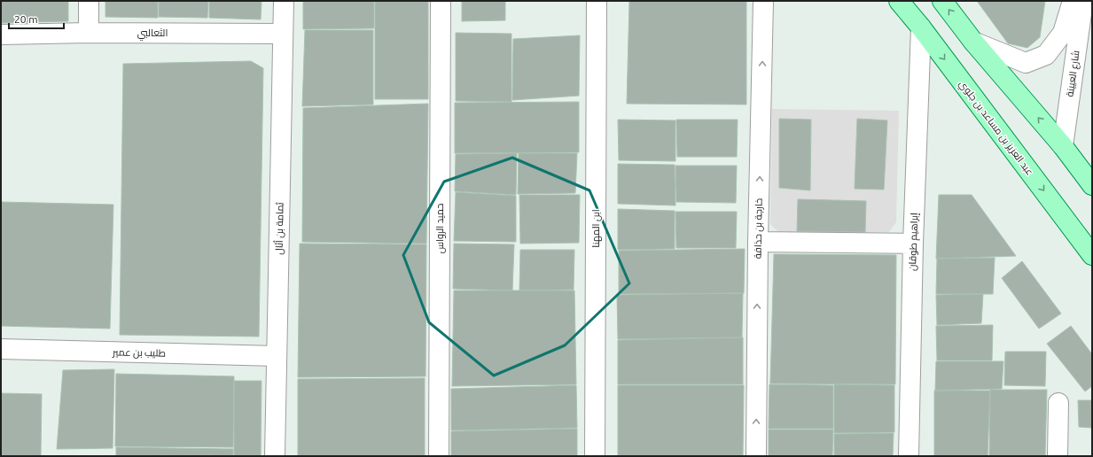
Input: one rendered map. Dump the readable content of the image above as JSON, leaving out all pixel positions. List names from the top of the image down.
{
  "streets": {
    "main road": ["عبد العزيز بن مساعد بن جلوي"],
    "street": [
      "الثعالبي",
      "شارع العيينة",
      "ثمامة بن أثال",
      "حميد الرواس",
      "ابن المهنا",
      "خارجة بن حذافة",
      "إبراهيم طوقان",
      "طليب بن عمير"
    ]
  },
  "crossings": [
    ["الثعالبي", "ثمامة بن أثال"],
    ["عبد العزيز بن مساعد بن جلوي", "إبراهيم طوقان"],
    ["ثمامة بن أثال", "طليب بن عمير"]
  ],
  "one_way": ["خارجة بن حذافة"],
  "scale_bar": "20 m"
}
